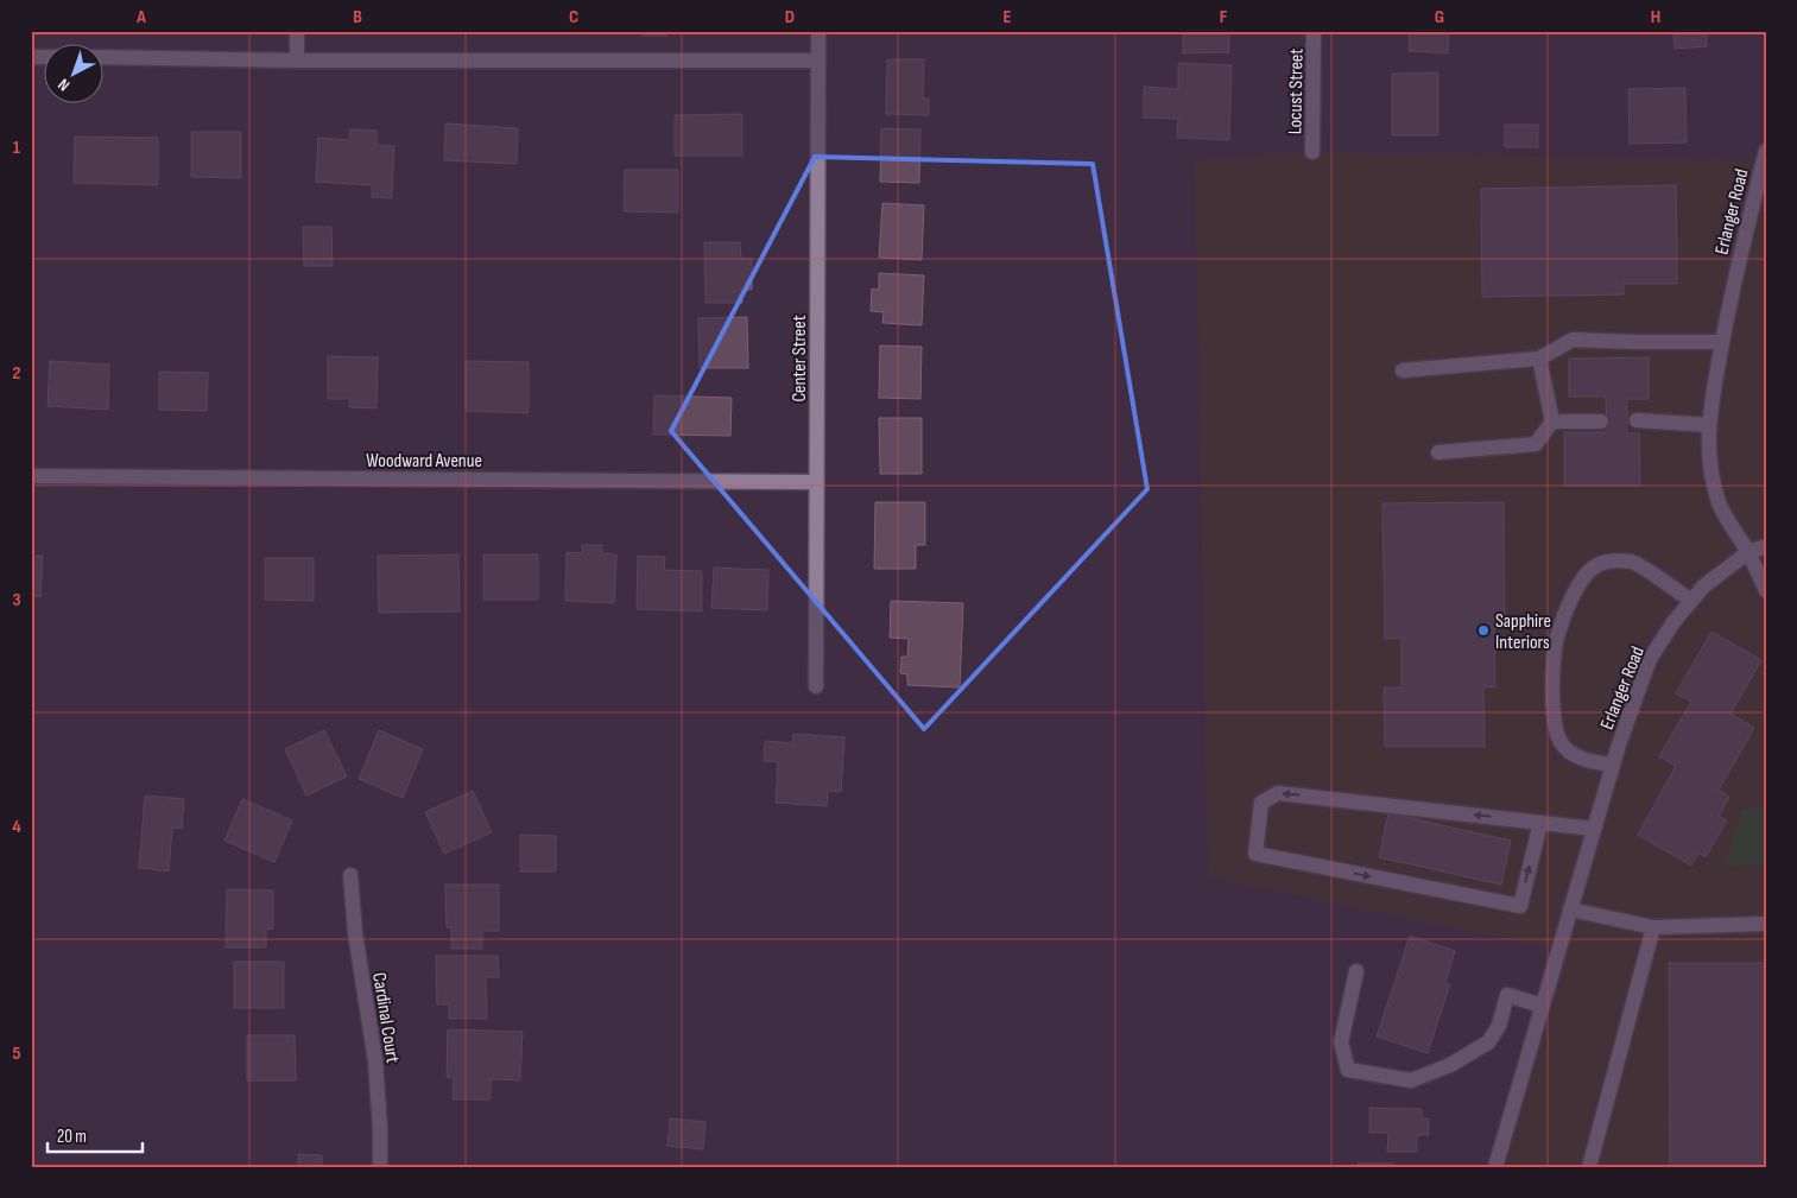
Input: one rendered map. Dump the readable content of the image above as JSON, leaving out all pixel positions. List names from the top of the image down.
{
  "streets": {
    "street": [
      "Locust Street",
      "Erlanger Road",
      "Center Street",
      "Woodward Avenue",
      "Cardinal Court"
    ]
  },
  "crossings": [
    ["Center Street", "Woodward Avenue"]
  ],
  "places": ["Sapphire Interiors"],
  "scale_bar": "20 m",
  "north": "bottom left",
  "grid": {
    "columns": [
      "A",
      "B",
      "C",
      "D",
      "E",
      "F",
      "G",
      "H"
    ],
    "rows": [
      "1",
      "2",
      "3",
      "4",
      "5"
    ]
  }
}
